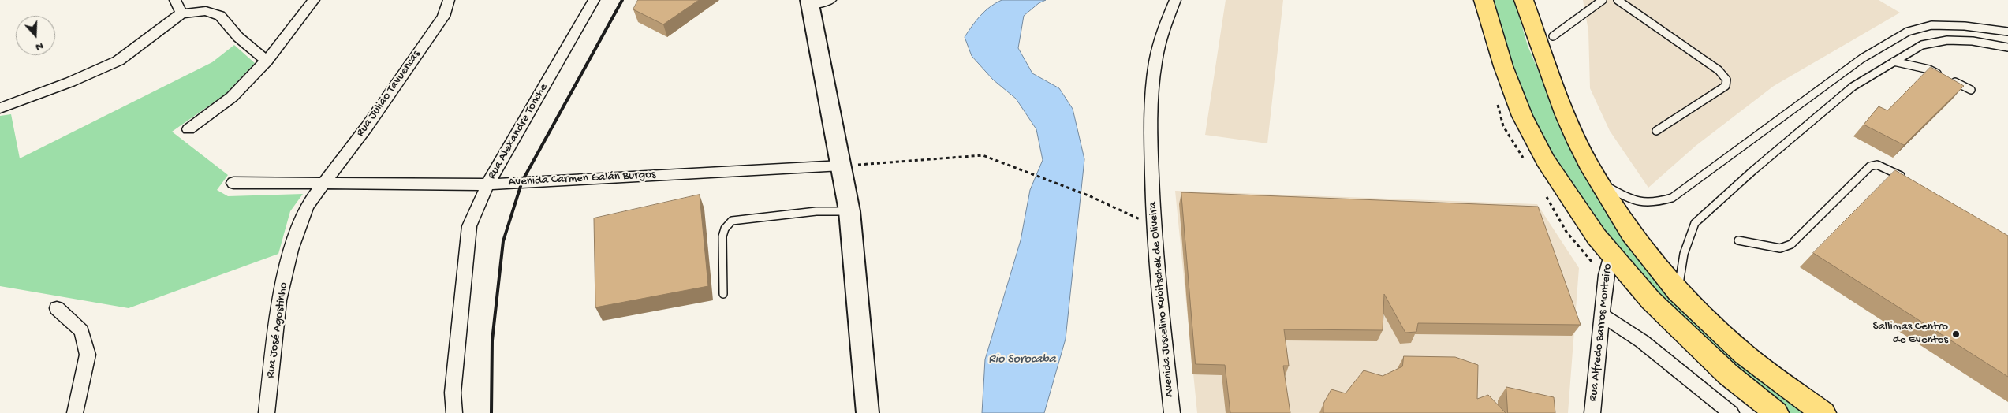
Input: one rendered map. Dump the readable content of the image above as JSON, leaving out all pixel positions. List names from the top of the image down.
{
  "streets": {
    "street": [
      "Rua Julião Tavuencas",
      "Rua Alexandre Tonche",
      "Avenida Carmen Galán Burgos",
      "Avenida Juscelino Kubitschek de Oliveira",
      "Rua José Agostinho",
      "Rua Alfredo Barros Monteiro"
    ]
  },
  "crossings": [
    ["Rua Julião Tavuencas", "Avenida Carmen Galán Burgos"],
    ["Rua Julião Tavuencas", "Rua José Agostinho"],
    ["Rua Alexandre Tonche", "Avenida Carmen Galán Burgos"],
    ["Avenida Carmen Galán Burgos", "Rua José Agostinho"]
  ],
  "water": ["Rio Sorocaba"],
  "places": ["Sallimas Centro de Eventos"],
  "north": "bottom"
}
